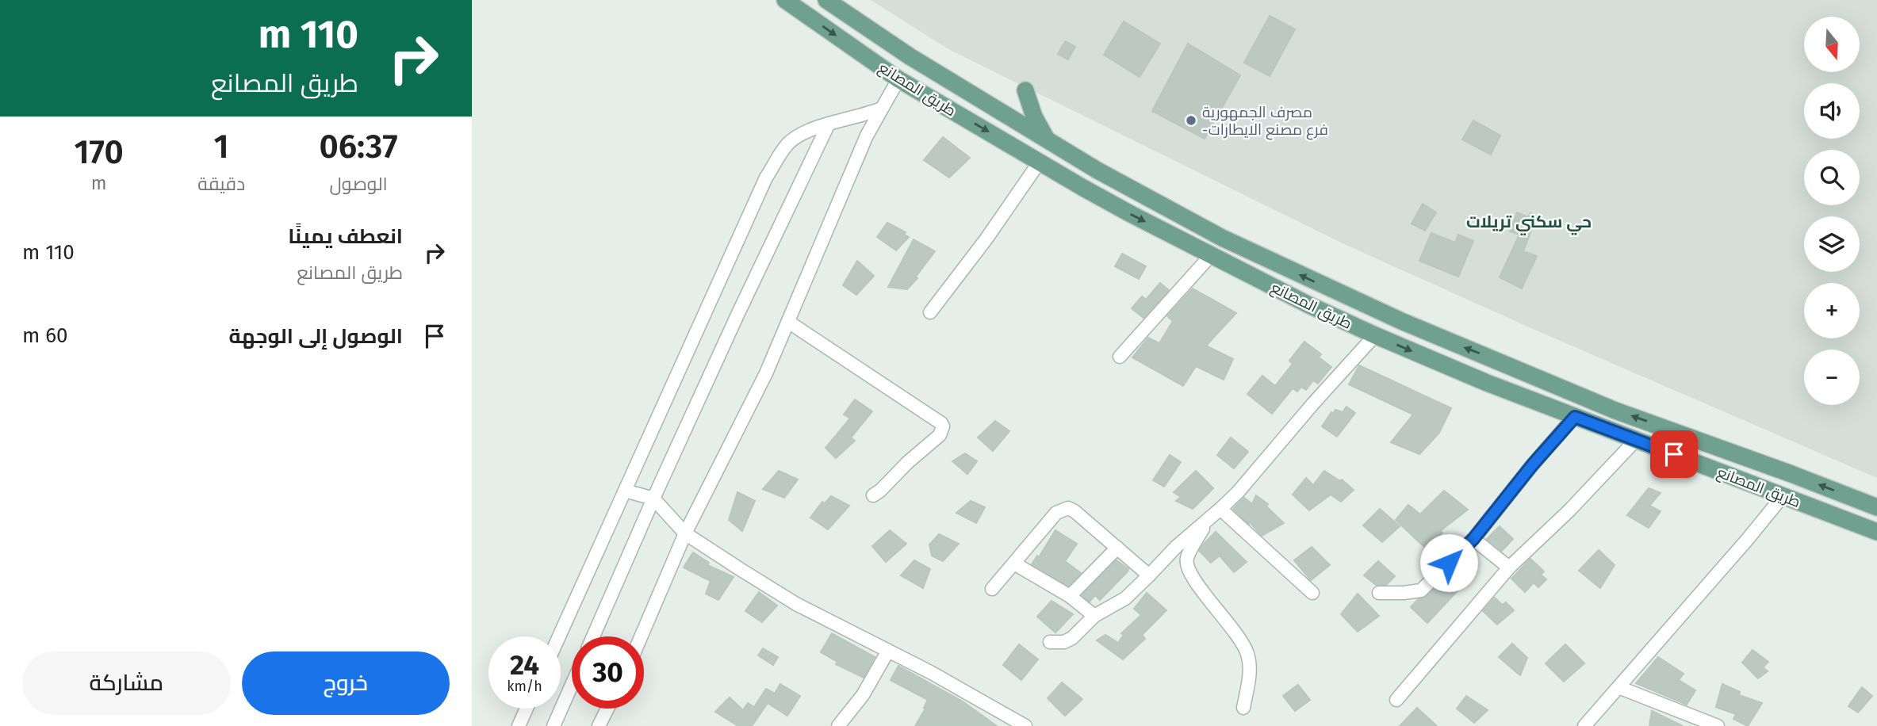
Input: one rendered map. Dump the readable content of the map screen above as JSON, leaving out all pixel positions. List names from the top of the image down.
{
  "streets": {
    "main road": ["طريق المصانع"]
  },
  "districts": ["حي سكني تريلات"],
  "places": ["مصرف الجمهورية -فرع مصنع الايطارات"],
  "north": "bottom",
  "page": {
    "turn": ["110 m", "طريق المصانع"],
    "map_buttons": ["+", "−"],
    "eta": [
      "06:37",
      "الوصول",
      "1",
      "دقيقة",
      "170",
      "m"
    ],
    "list": [
      {
        "name": "انعطف يمينًا",
        "note": "طريق المصانع",
        "value": "110 m"
      },
      {
        "name": "الوصول إلى الوجهة",
        "value": "60 m"
      }
    ],
    "speed": "24 km/h",
    "limit": "30",
    "buttons": ["خروج", "مشاركة"]
  }
}
